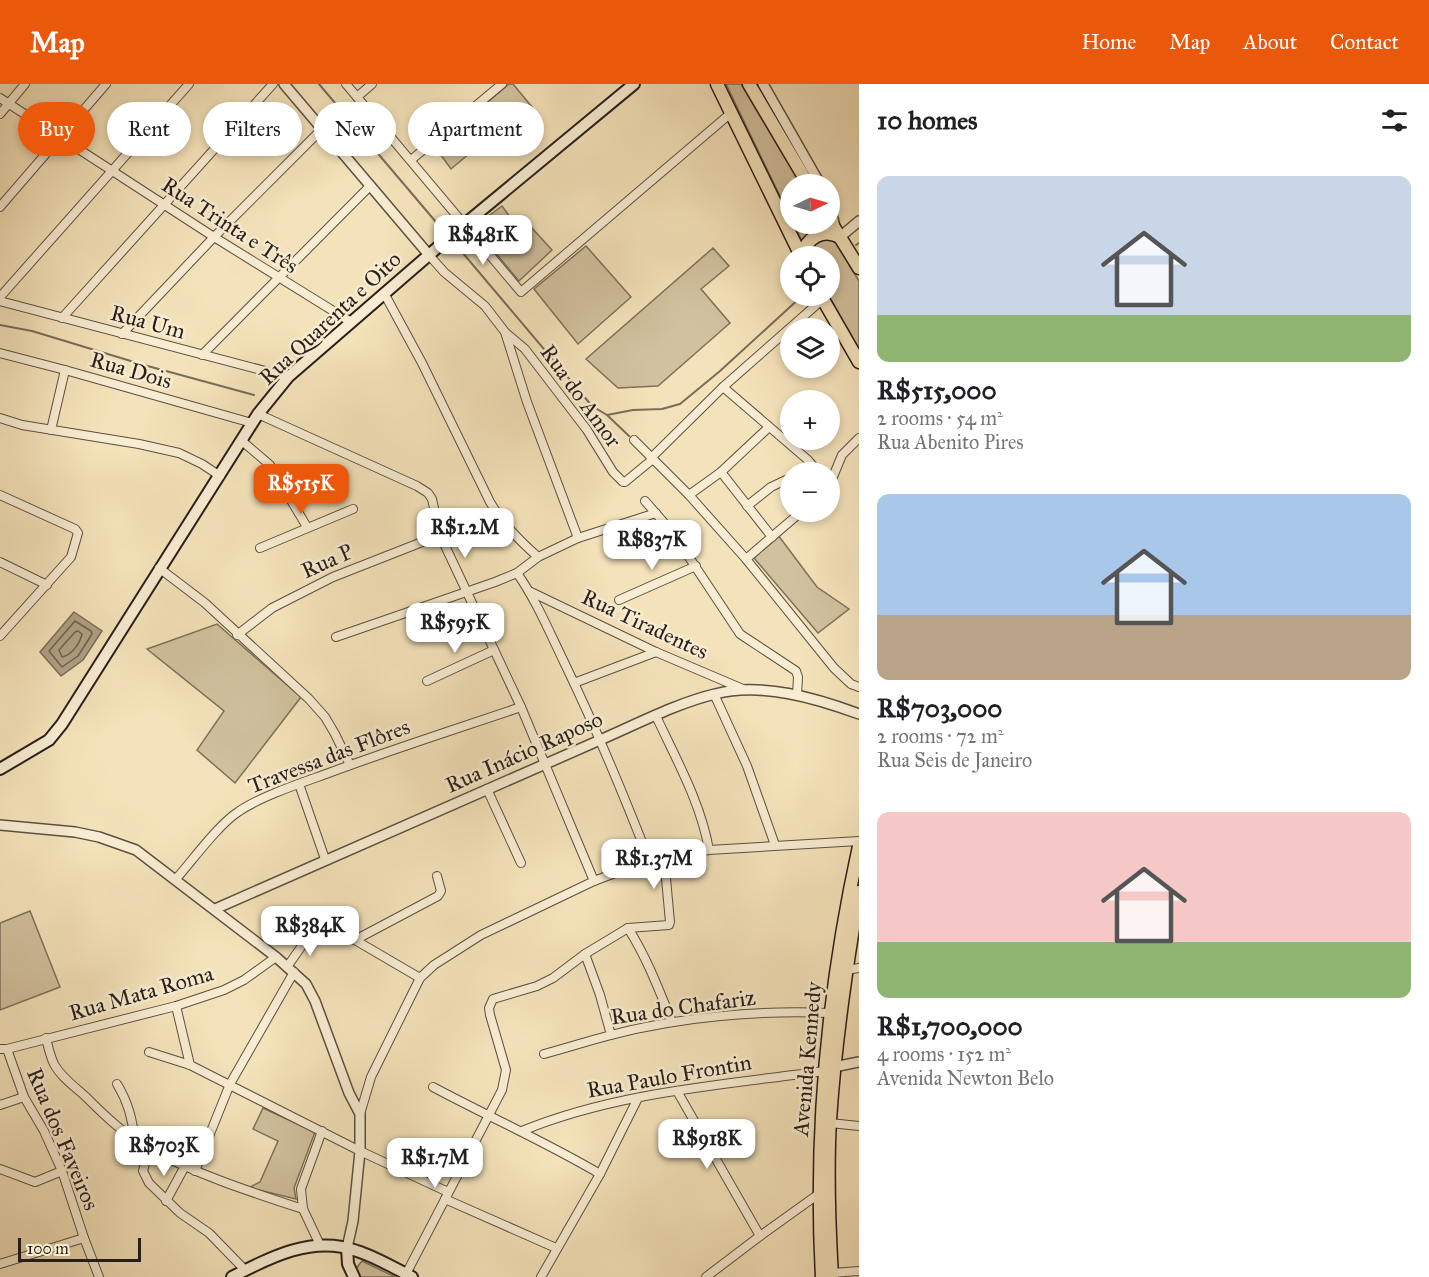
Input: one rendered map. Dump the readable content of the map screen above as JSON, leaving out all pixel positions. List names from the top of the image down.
{
  "streets": {
    "main road": ["Rua Quarenta e Oito", "Avenida Kennedy"],
    "street": [
      "Rua Trinta e Três",
      "Rua Um",
      "Rua Dois",
      "Rua do Amor",
      "Rua P",
      "Rua Tiradentes",
      "Rua Inácio Raposo",
      "Travessa das Flôres",
      "Rua Mata Roma",
      "Rua do Chafariz",
      "Rua Paulo Frontin",
      "Rua dos Faveiros"
    ]
  },
  "crossings": [
    ["Rua Trinta e Três", "Rua Quarenta e Oito"],
    ["Rua Quarenta e Oito", "Rua Um"],
    ["Rua Quarenta e Oito", "Rua Dois"],
    ["Rua Dois", "Rua P"],
    ["Rua Dois", "Rua Inácio Raposo"],
    ["Rua Dois", "Travessa das Flôres"],
    ["Rua Tiradentes", "Rua Inácio Raposo"],
    ["Rua Mata Roma", "Rua dos Faveiros"],
    ["Rua do Chafariz", "Avenida Kennedy"],
    ["Avenida Kennedy", "Rua Paulo Frontin"]
  ],
  "scale_bar": "100 m",
  "north": "right",
  "page": {
    "header": "Map",
    "nav": [
      "Home",
      "Map",
      "About",
      "Contact"
    ],
    "heading": "10 homes",
    "chip": [
      "Buy",
      "Rent",
      "Filters",
      "New",
      "Apartment"
    ],
    "list": [
      {
        "name": "R$515,000",
        "note": "2 rooms · 54 m² · Rua Abenito Pires"
      },
      {
        "name": "R$703,000",
        "note": "2 rooms · 72 m² · Rua Seis de Janeiro"
      },
      {
        "name": "R$1,700,000",
        "note": "4 rooms · 152 m² · Avenida Newton Belo"
      }
    ],
    "map_buttons": ["+", "−"],
    "price": [
      "R$481K",
      "R$515K",
      "R$1.2M",
      "R$837K",
      "R$595K",
      "R$1.37M",
      "R$384K",
      "R$918K",
      "R$703K",
      "R$1.7M"
    ],
    "scale": "100 m"
  }
}
